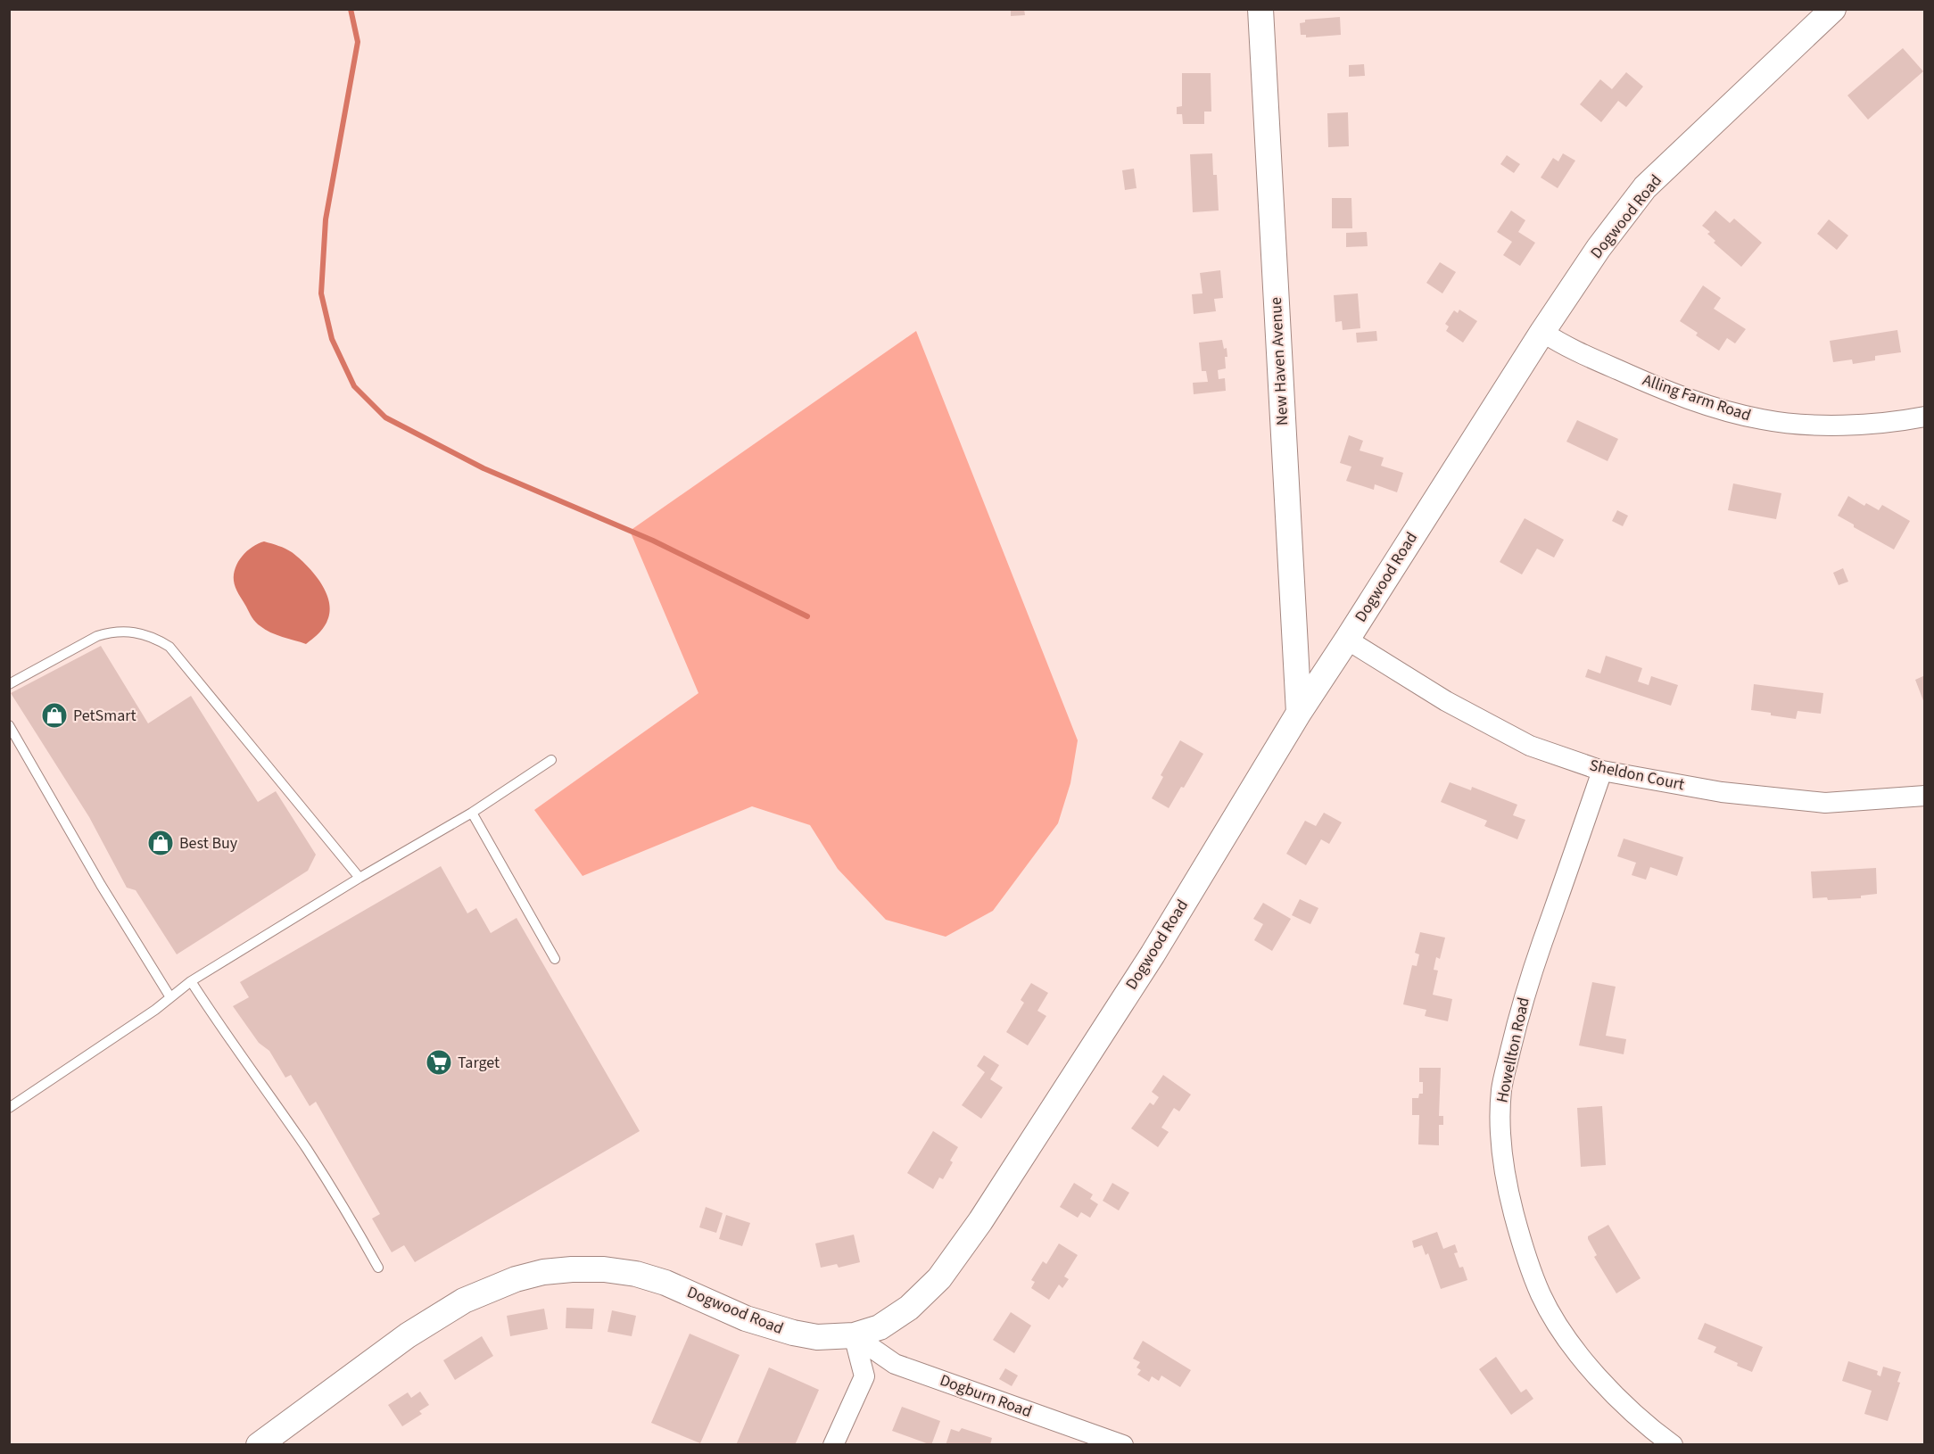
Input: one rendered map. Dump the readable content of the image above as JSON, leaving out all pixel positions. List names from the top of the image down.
{
  "streets": {
    "street": [
      "Dogwood Road",
      "New Haven Avenue",
      "Alling Farm Road",
      "Sheldon Court",
      "Howellton Road",
      "Dogburn Road"
    ]
  },
  "crossings": [
    ["Dogwood Road", "New Haven Avenue"],
    ["Dogwood Road", "Alling Farm Road"],
    ["Dogwood Road", "Sheldon Court"],
    ["Dogwood Road", "Dogburn Road"],
    ["Sheldon Court", "Howellton Road"]
  ],
  "places": {
    "shop": ["PetSmart", "Best Buy"],
    "supermarket": ["Target"]
  }
}
